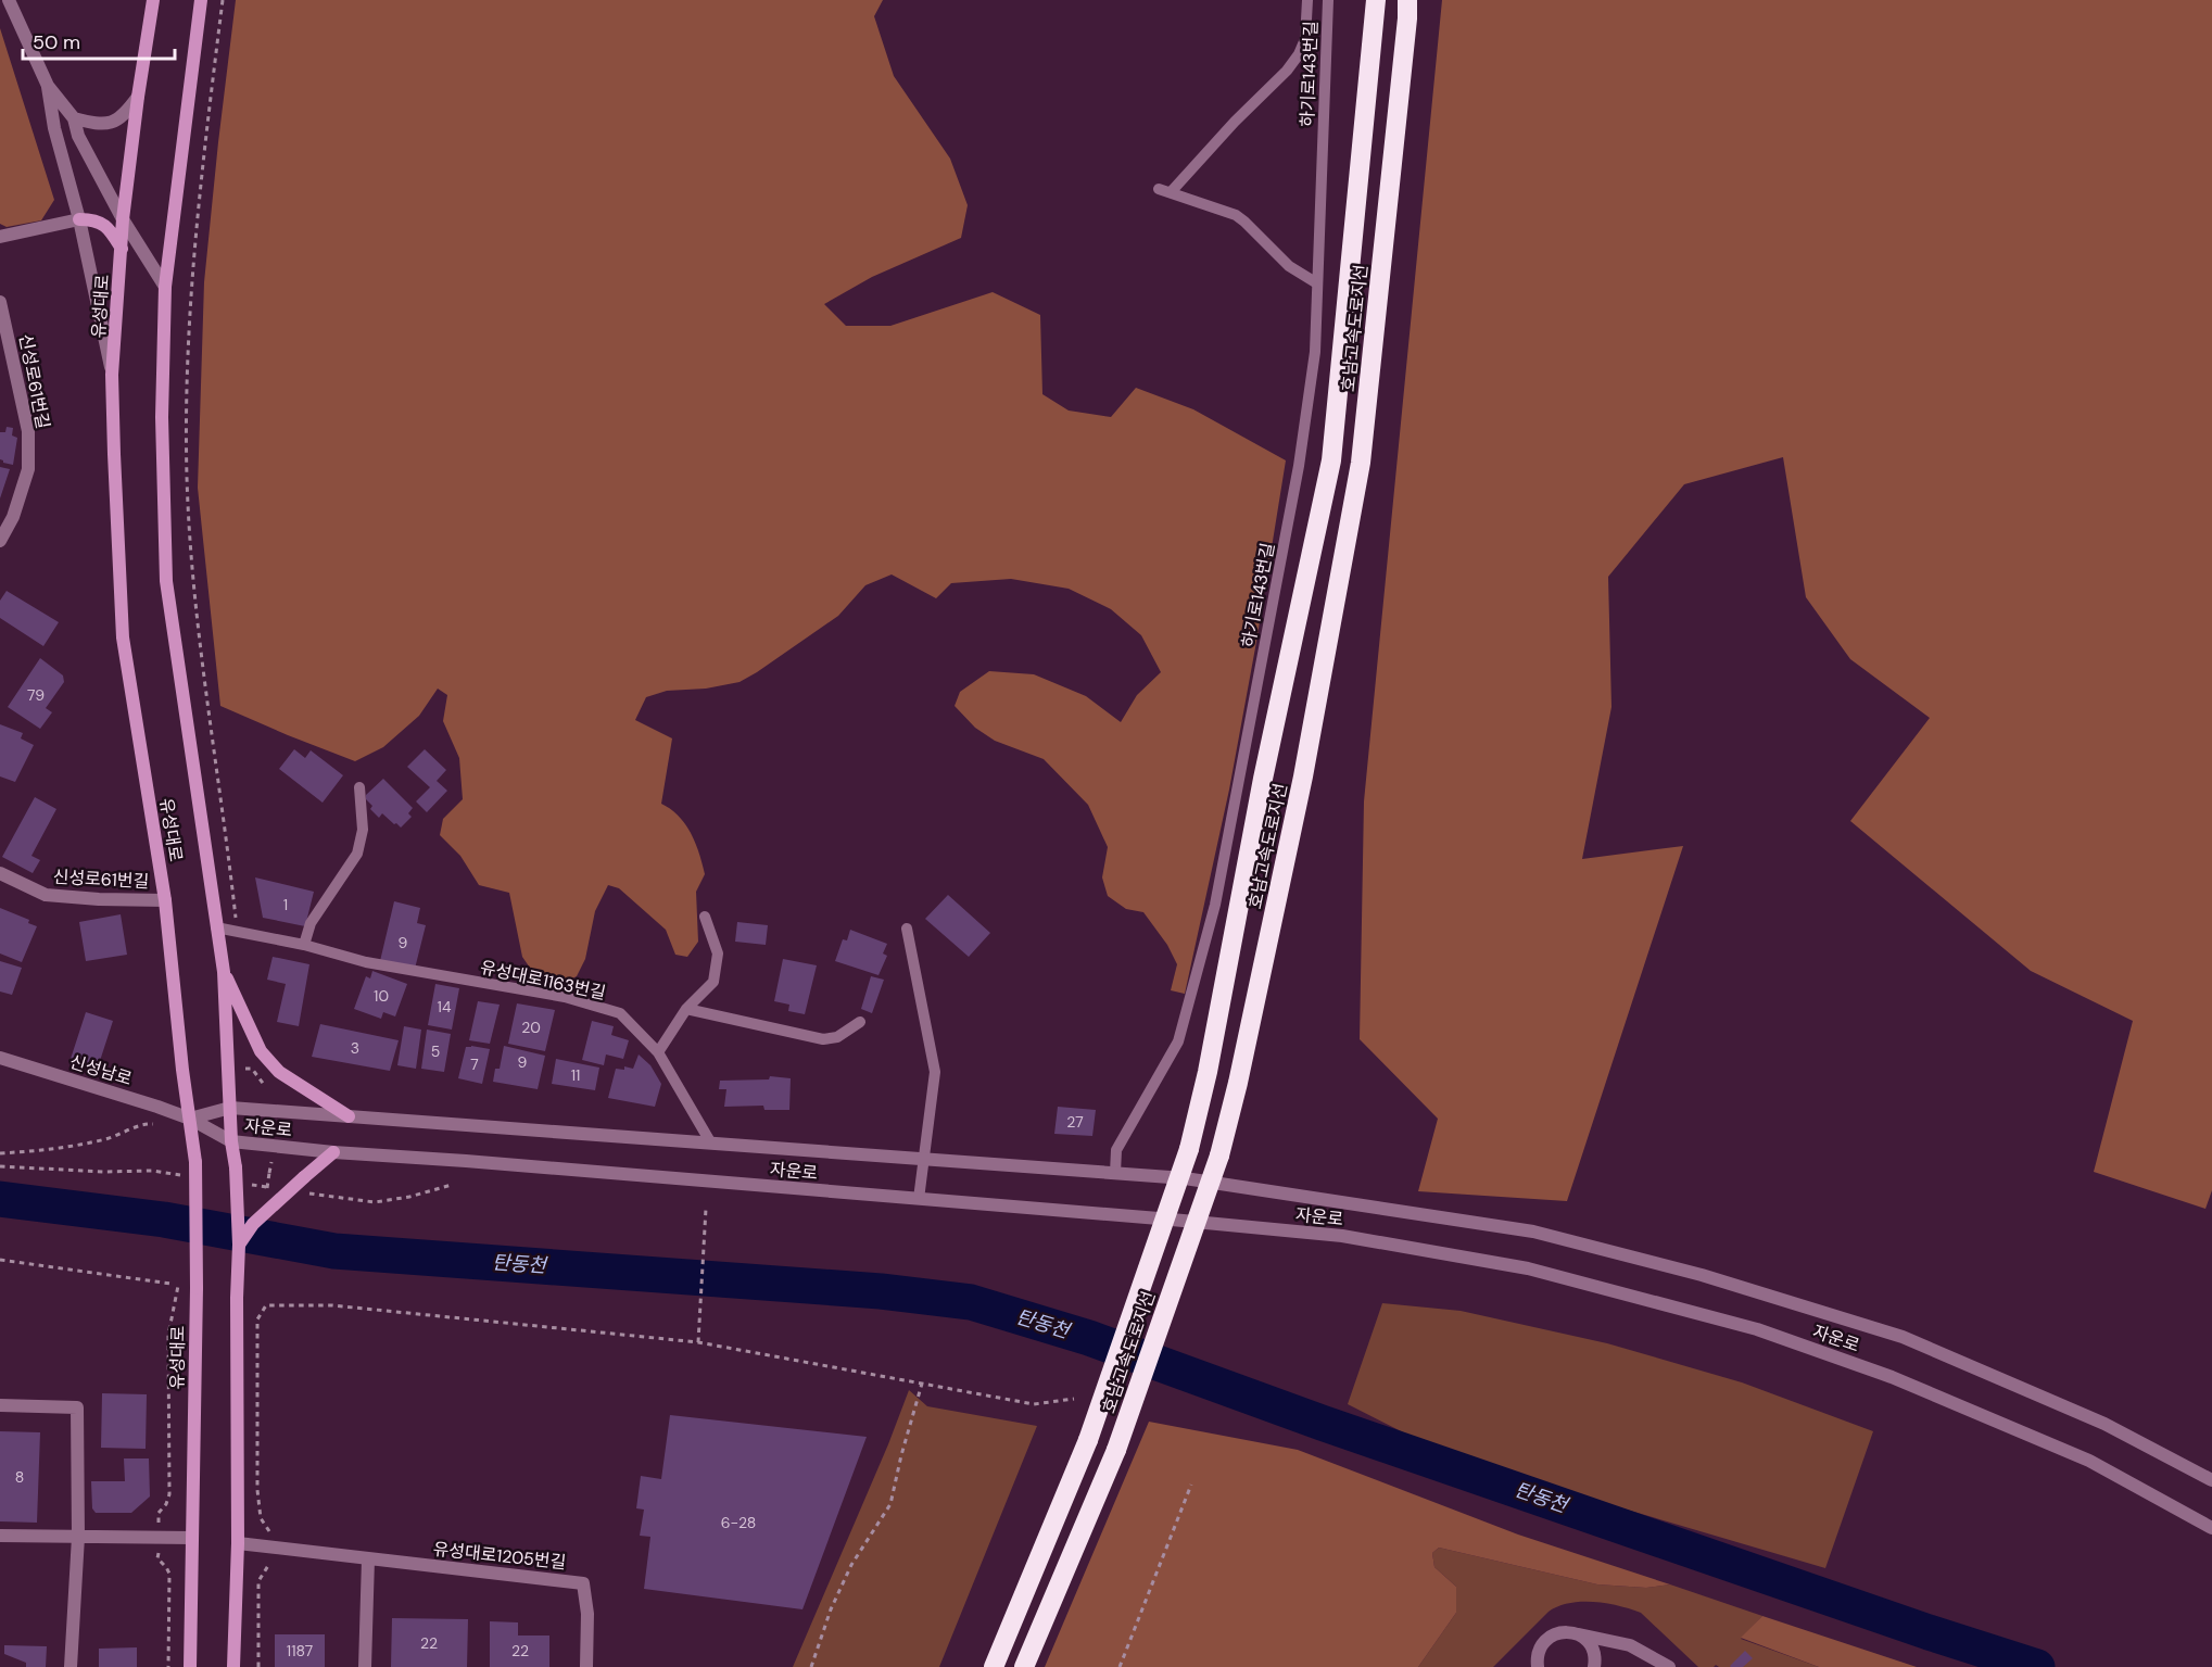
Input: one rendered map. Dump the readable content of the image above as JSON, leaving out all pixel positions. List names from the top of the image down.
{
  "streets": {
    "highway": ["호남고속도로지선"],
    "main road": ["유성대로"],
    "street": [
      "신성로61번길",
      "신성남로",
      "자운로",
      "유성대로1205번길"
    ],
    "lane": ["하기로143번길", "유성대로1163번길"]
  },
  "crossings": [
    ["하기로143번길", "자운로"],
    ["유성대로", "신성로61번길"],
    ["유성대로", "유성대로1163번길"],
    ["유성대로", "신성남로"],
    ["유성대로", "자운로"],
    ["유성대로", "유성대로1205번길"],
    ["유성대로1163번길", "자운로"],
    ["신성남로", "자운로"]
  ],
  "water": ["탄동천"],
  "house_numbers": [
    "79",
    "1",
    "9",
    "10",
    "14",
    "20",
    "3",
    "5",
    "9",
    "7",
    "11",
    "27",
    "8",
    "6-28",
    "22",
    "1187",
    "22"
  ],
  "scale_bar": "50 m"
}
